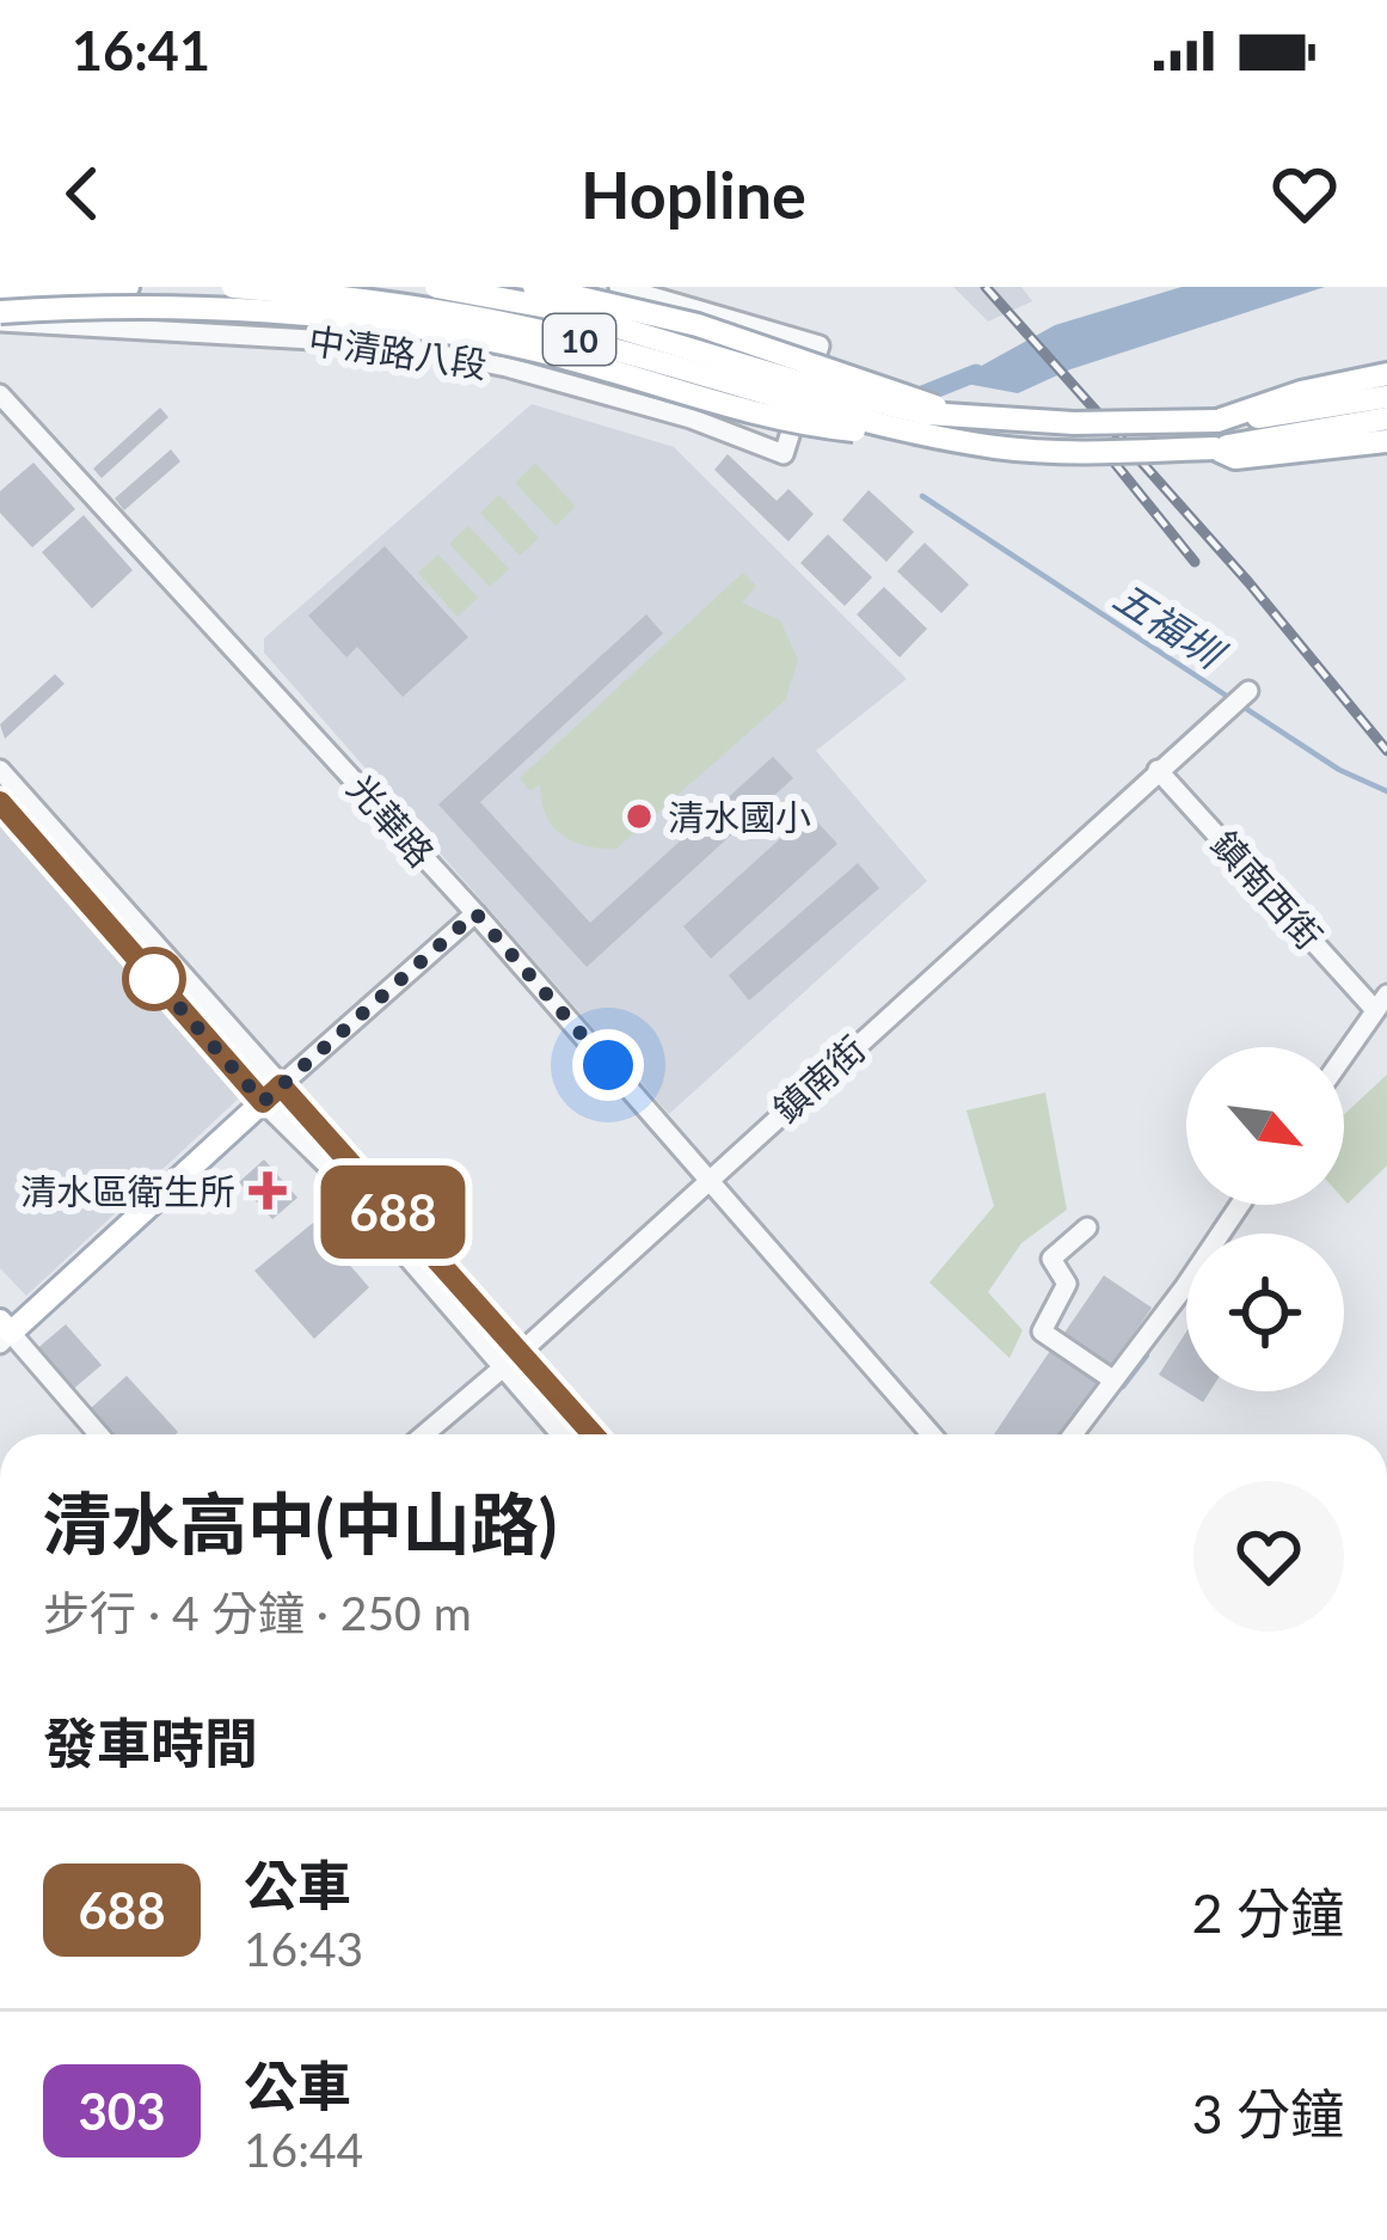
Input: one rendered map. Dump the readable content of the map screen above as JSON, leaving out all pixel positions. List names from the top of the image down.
{
  "streets": {
    "main road": ["10"],
    "street": [
      "中清路八段",
      "光華路",
      "鎮南西街",
      "鎮南街"
    ]
  },
  "crossings": [
    ["光華路", "鎮南街"],
    ["鎮南西街", "鎮南街"]
  ],
  "water": ["五福圳"],
  "places": {
    "other": ["清水國小"],
    "health": ["清水區衛生所"]
  },
  "lines": ["bus line 688"],
  "north": "bottom right",
  "page": {
    "status": "16:41",
    "header": "Hopline",
    "on_map": "688",
    "heading": [
      ["清水高中(中山路)", "步行 · 4 分鐘 · 250 m"],
      "發車時間"
    ],
    "list": [
      {
        "mark": "688",
        "name": "公車",
        "note": "16:43",
        "value": "2 分鐘"
      },
      {
        "mark": "303",
        "name": "公車",
        "note": "16:44",
        "value": "3 分鐘"
      }
    ]
  }
}
